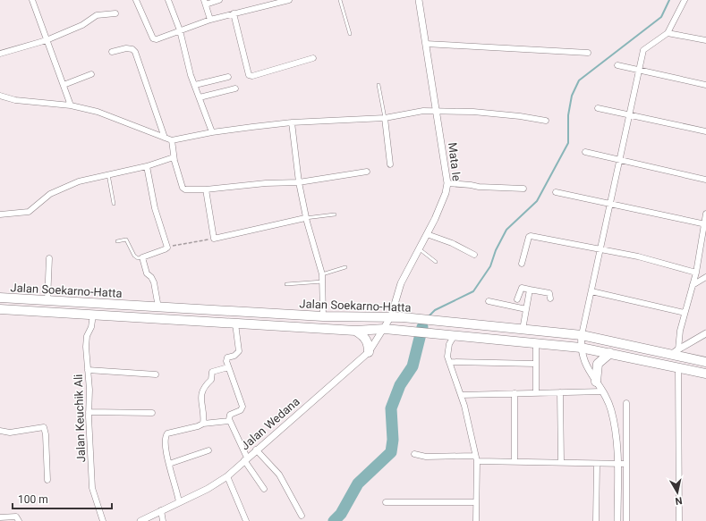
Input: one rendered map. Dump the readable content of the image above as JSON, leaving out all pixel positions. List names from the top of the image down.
{
  "streets": {
    "highway": ["Jalan Soekarno-Hatta"],
    "street": ["Mata Ie", "Jalan Keuchik Ali", "Jalan Wedana"]
  },
  "crossings": [
    ["Mata Ie", "Jalan Soekarno-Hatta"],
    ["Mata Ie", "Jalan Wedana"],
    ["Jalan Soekarno-Hatta", "Jalan Keuchik Ali"],
    ["Jalan Soekarno-Hatta", "Jalan Wedana"]
  ],
  "scale_bar": "100 m",
  "north": "bottom"
}
